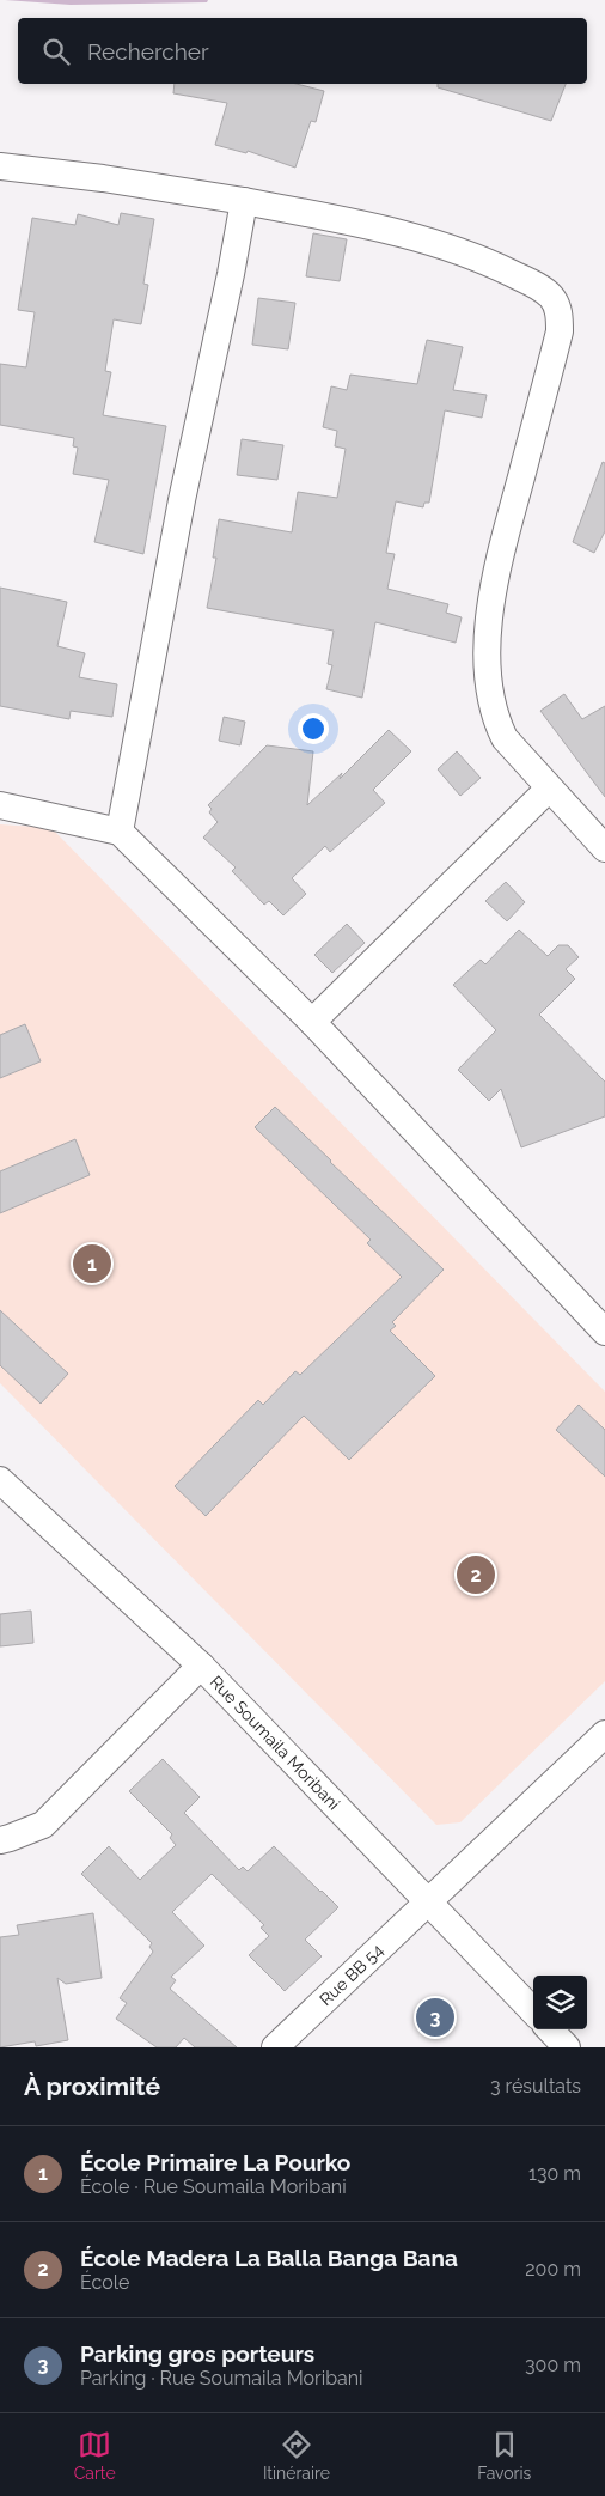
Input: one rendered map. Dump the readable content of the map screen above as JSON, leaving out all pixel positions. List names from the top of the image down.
{
  "streets": {
    "street": ["Rue Soumaila Moribani", "Rue BB 54"]
  },
  "crossings": [
    ["Rue Soumaila Moribani", "Rue BB 54"]
  ],
  "page": {
    "search": "Rechercher",
    "pins": ["1", "2", "3"],
    "heading": ["À proximité", "3 résultats"],
    "list": [
      {
        "mark": "1",
        "name": "École Primaire La Pourko",
        "note": "École · Rue Soumaila Moribani",
        "value": "130 m"
      },
      {
        "mark": "2",
        "name": "École Madera La Balla Banga Bana",
        "note": "École",
        "value": "200 m"
      },
      {
        "mark": "3",
        "name": "Parking gros porteurs",
        "note": "Parking · Rue Soumaila Moribani",
        "value": "300 m"
      }
    ],
    "nav": ["Carte", "Itinéraire", "Favoris"]
  }
}
